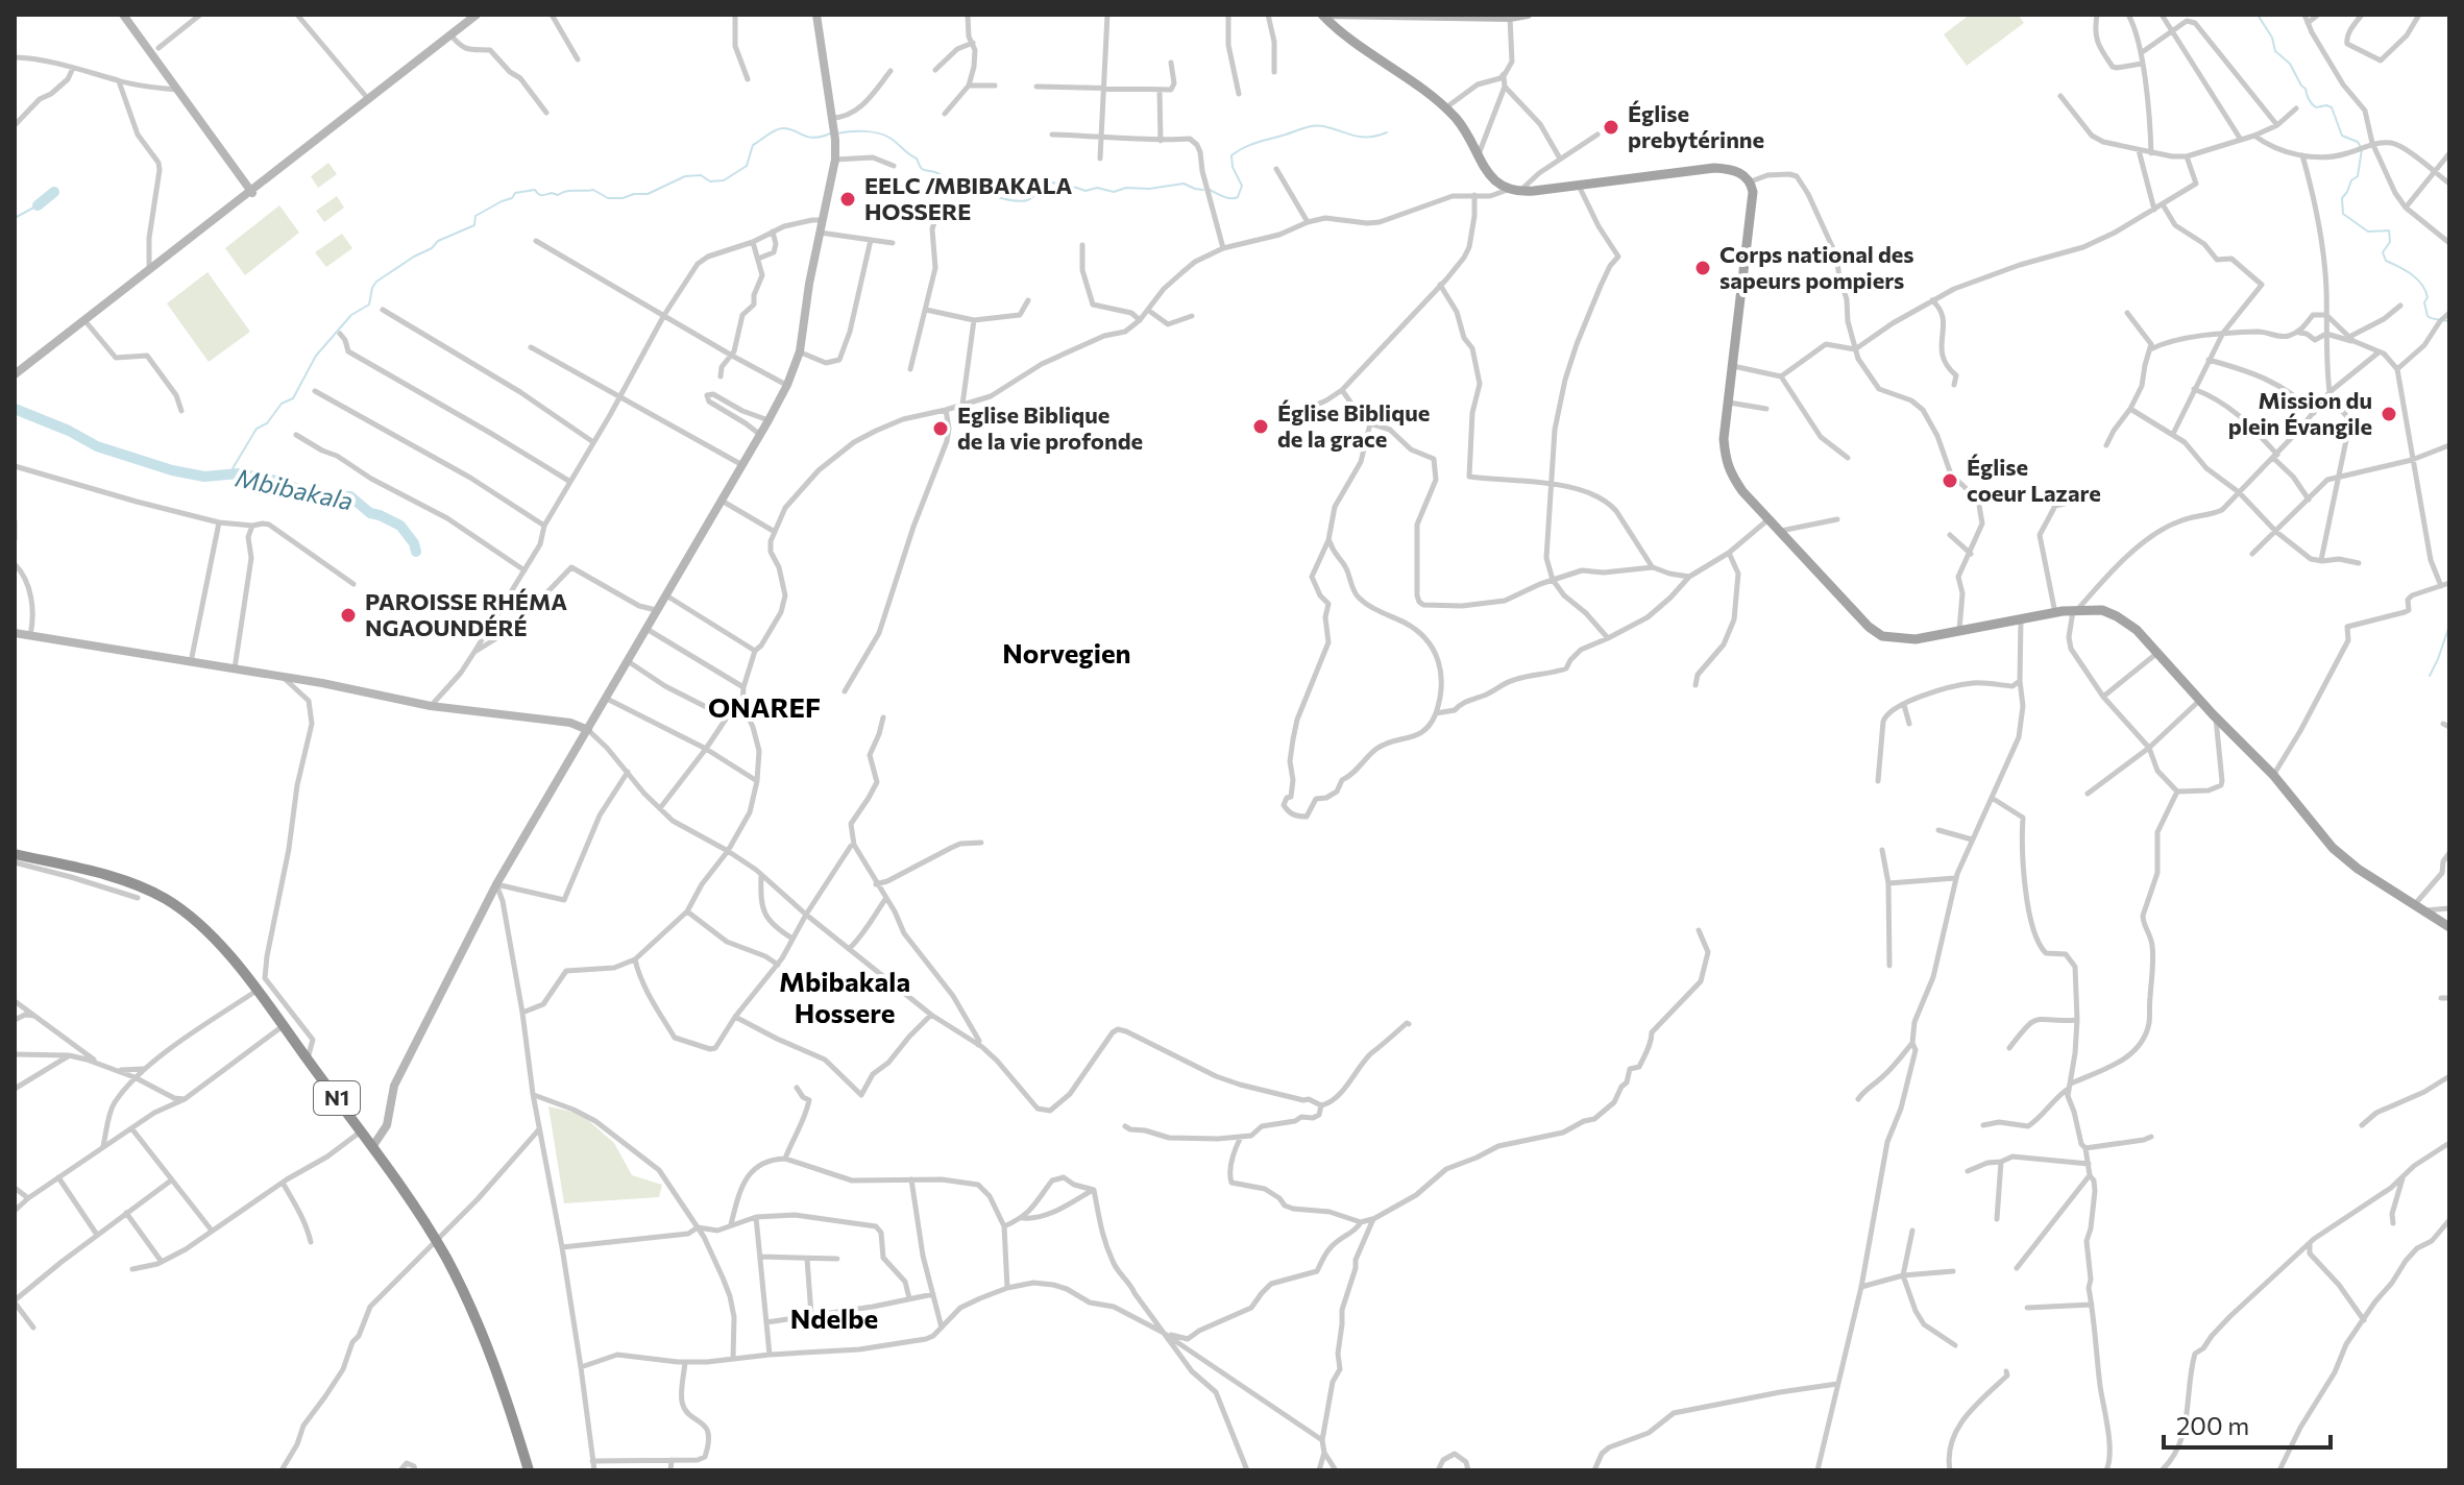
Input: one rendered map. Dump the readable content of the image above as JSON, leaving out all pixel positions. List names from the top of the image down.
{
  "streets": {
    "highway": ["N1"]
  },
  "districts": [
    "Norvegien",
    "ONAREF",
    "Mbibakala Hossere",
    "Ndelbe"
  ],
  "water": ["Mbibakala"],
  "places": [
    "Église prebytérinne",
    "EELC /MBIBAKALA HOSSERE",
    "Corps national des sapeurs pompiers",
    "Mission du plein Évangile",
    "Église Biblique de la grace",
    "Eglise Biblique de la vie profonde",
    "Église coeur Lazare",
    "PAROISSE RHÉMA NGAOUNDÉRÉ"
  ],
  "scale_bar": "200 m"
}
